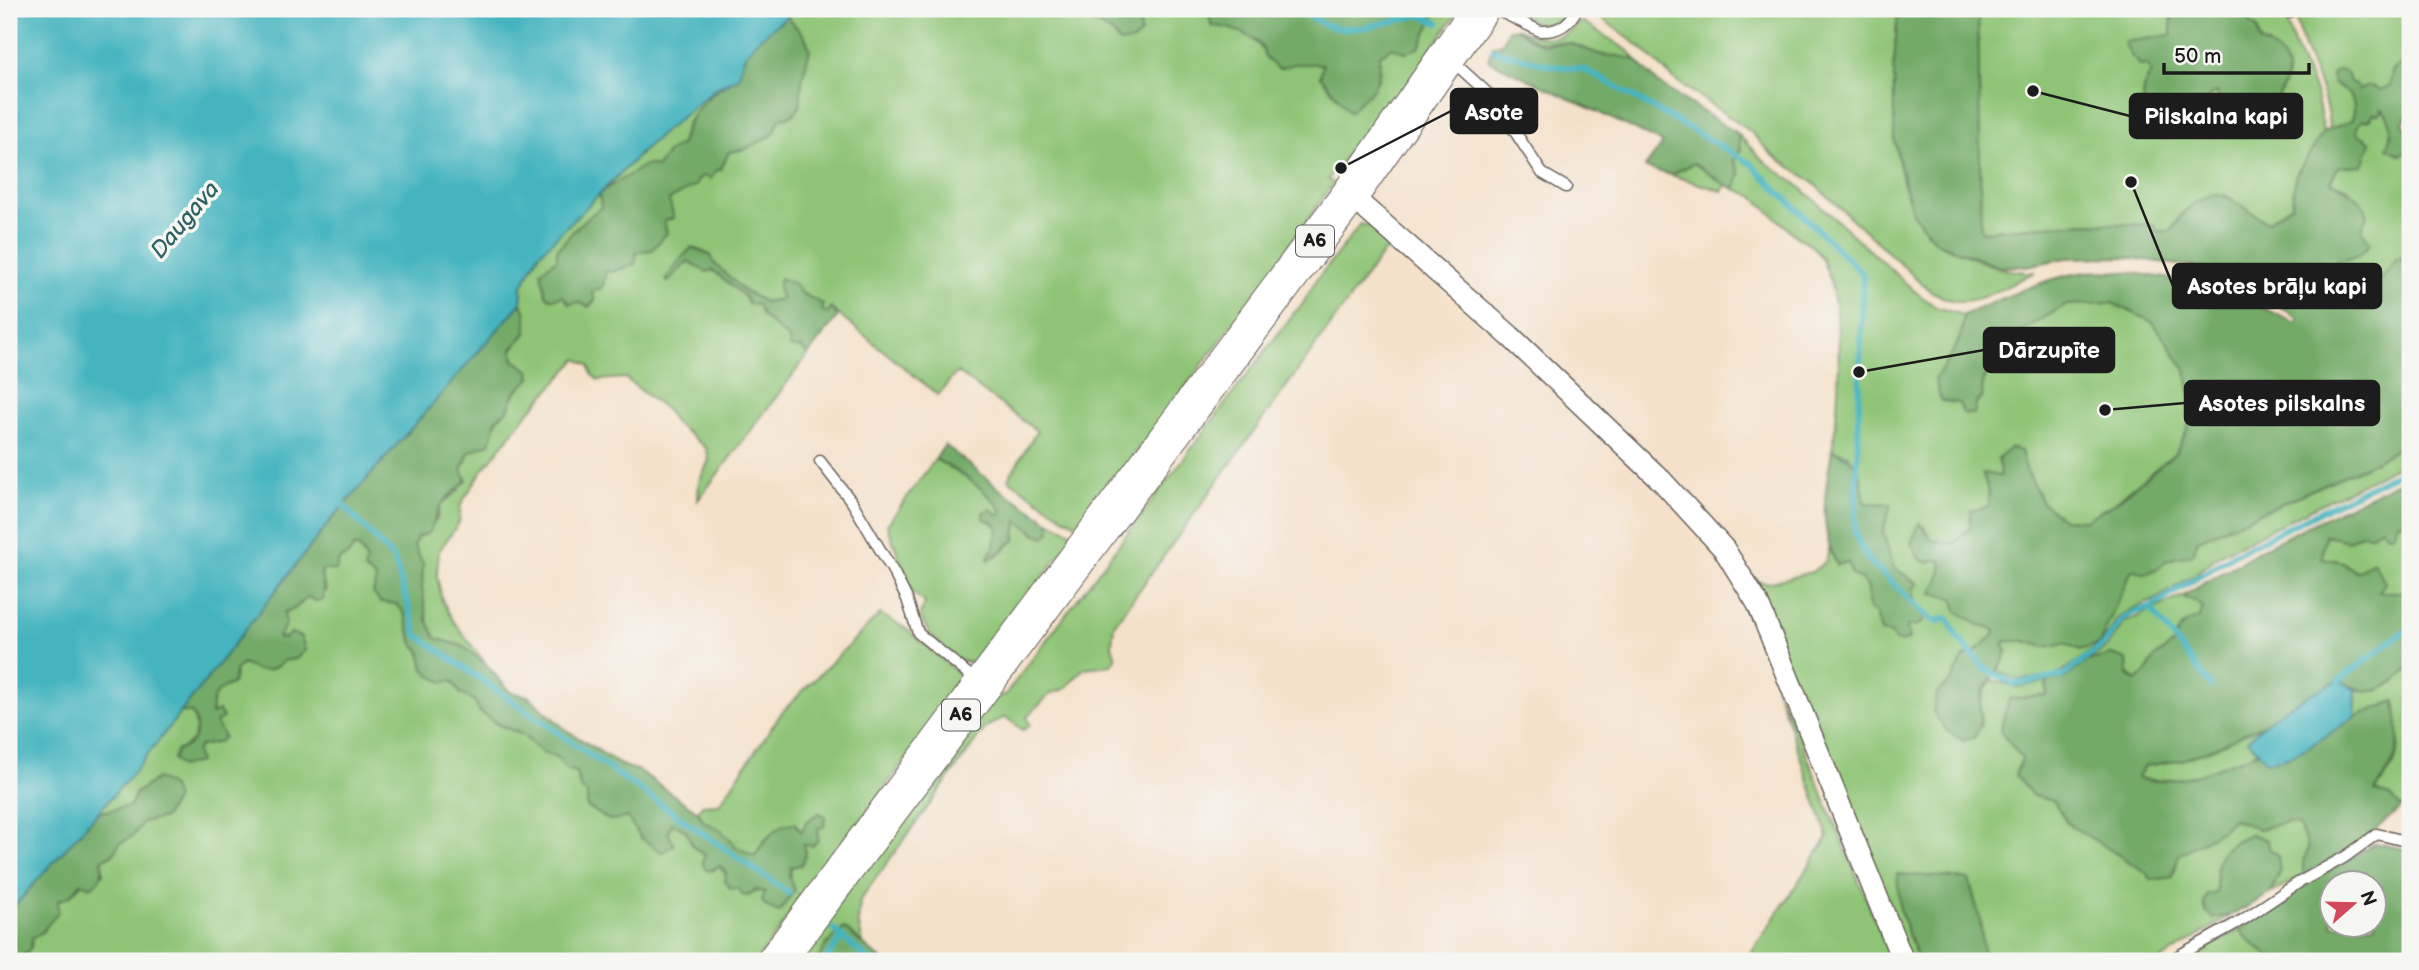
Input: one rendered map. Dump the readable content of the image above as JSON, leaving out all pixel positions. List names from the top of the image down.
{
  "streets": {
    "highway": ["A6"]
  },
  "water": ["Daugava"],
  "places": [
    "Pilskalna kapi",
    "Asote",
    "Asotes brāļu kapi",
    "Dārzupīte",
    "Asotes pilskalns"
  ],
  "scale_bar": "50 m",
  "north": "right"
}
